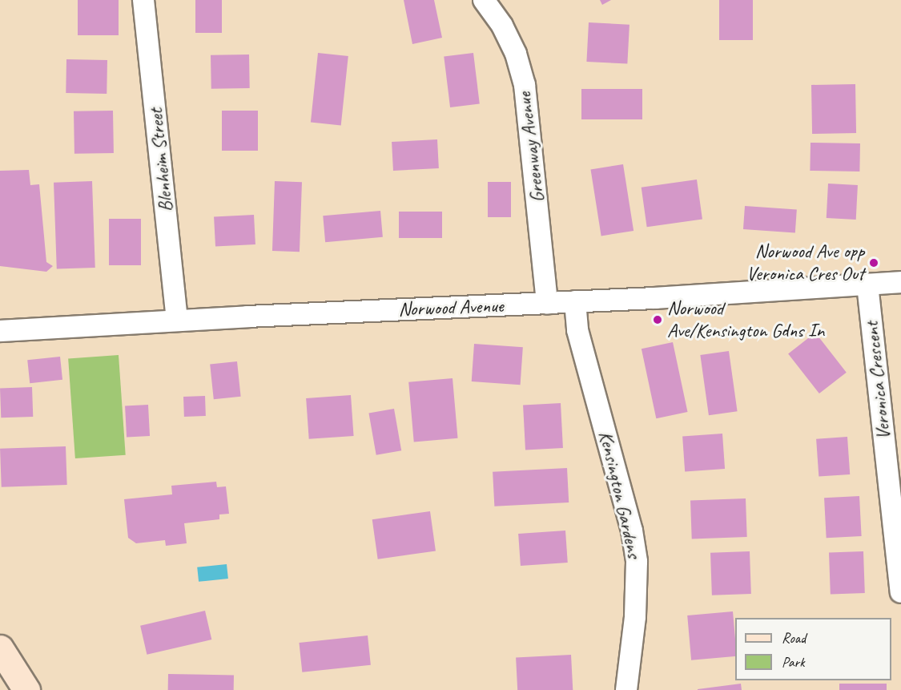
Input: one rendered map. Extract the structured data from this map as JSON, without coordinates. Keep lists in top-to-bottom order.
{
  "streets": {
    "street": [
      "Greenway Avenue",
      "Blenheim Street",
      "Norwood Avenue",
      "Veronica Crescent",
      "Kensington Gardens"
    ]
  },
  "crossings": [
    ["Greenway Avenue", "Norwood Avenue"],
    ["Blenheim Street", "Norwood Avenue"],
    ["Norwood Avenue", "Veronica Crescent"],
    ["Norwood Avenue", "Kensington Gardens"]
  ],
  "places": ["Norwood Ave opp Veronica Cres Out", "Norwood Ave/Kensington Gdns In"],
  "legend": ["Road", "Park"]
}
